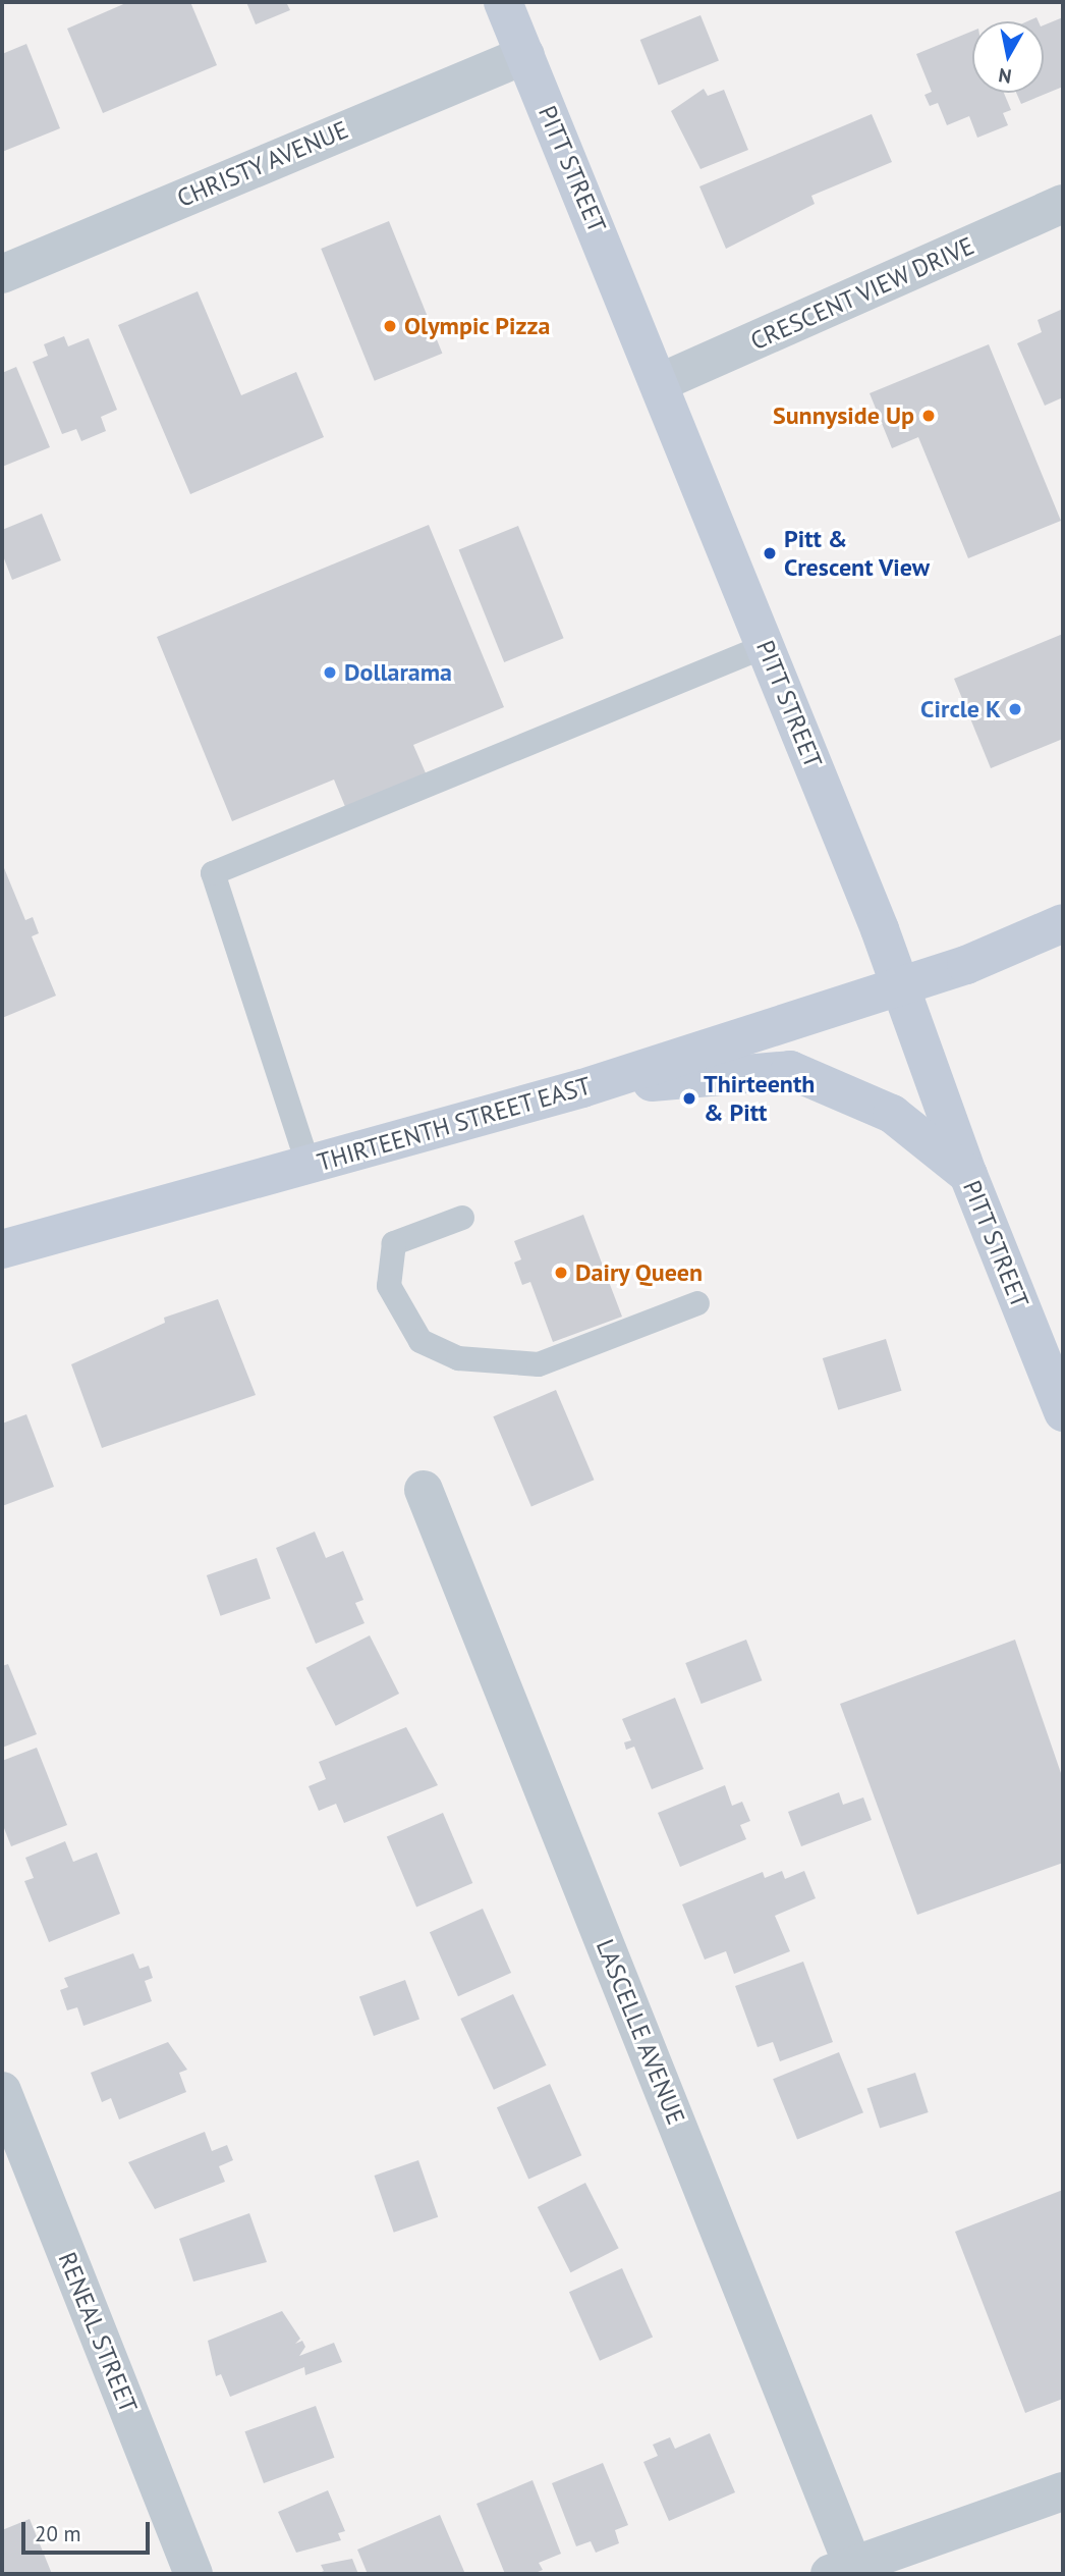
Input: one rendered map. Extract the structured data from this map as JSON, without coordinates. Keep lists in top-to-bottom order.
{
  "streets": {
    "street": [
      "CHRISTY AVENUE",
      "PITT STREET",
      "CRESCENT VIEW DRIVE",
      "THIRTEENTH STREET EAST",
      "LASCELLE AVENUE",
      "RENEAL STREET"
    ]
  },
  "crossings": [
    ["CHRISTY AVENUE", "PITT STREET"],
    ["PITT STREET", "CRESCENT VIEW DRIVE"],
    ["PITT STREET", "THIRTEENTH STREET EAST"]
  ],
  "places": [
    "Olympic Pizza",
    "Sunnyside Up",
    "Pitt & Crescent View",
    "Dollarama",
    "Circle K",
    "Thirteenth & Pitt",
    "Dairy Queen"
  ],
  "scale_bar": "20 m",
  "north": "bottom"
}
